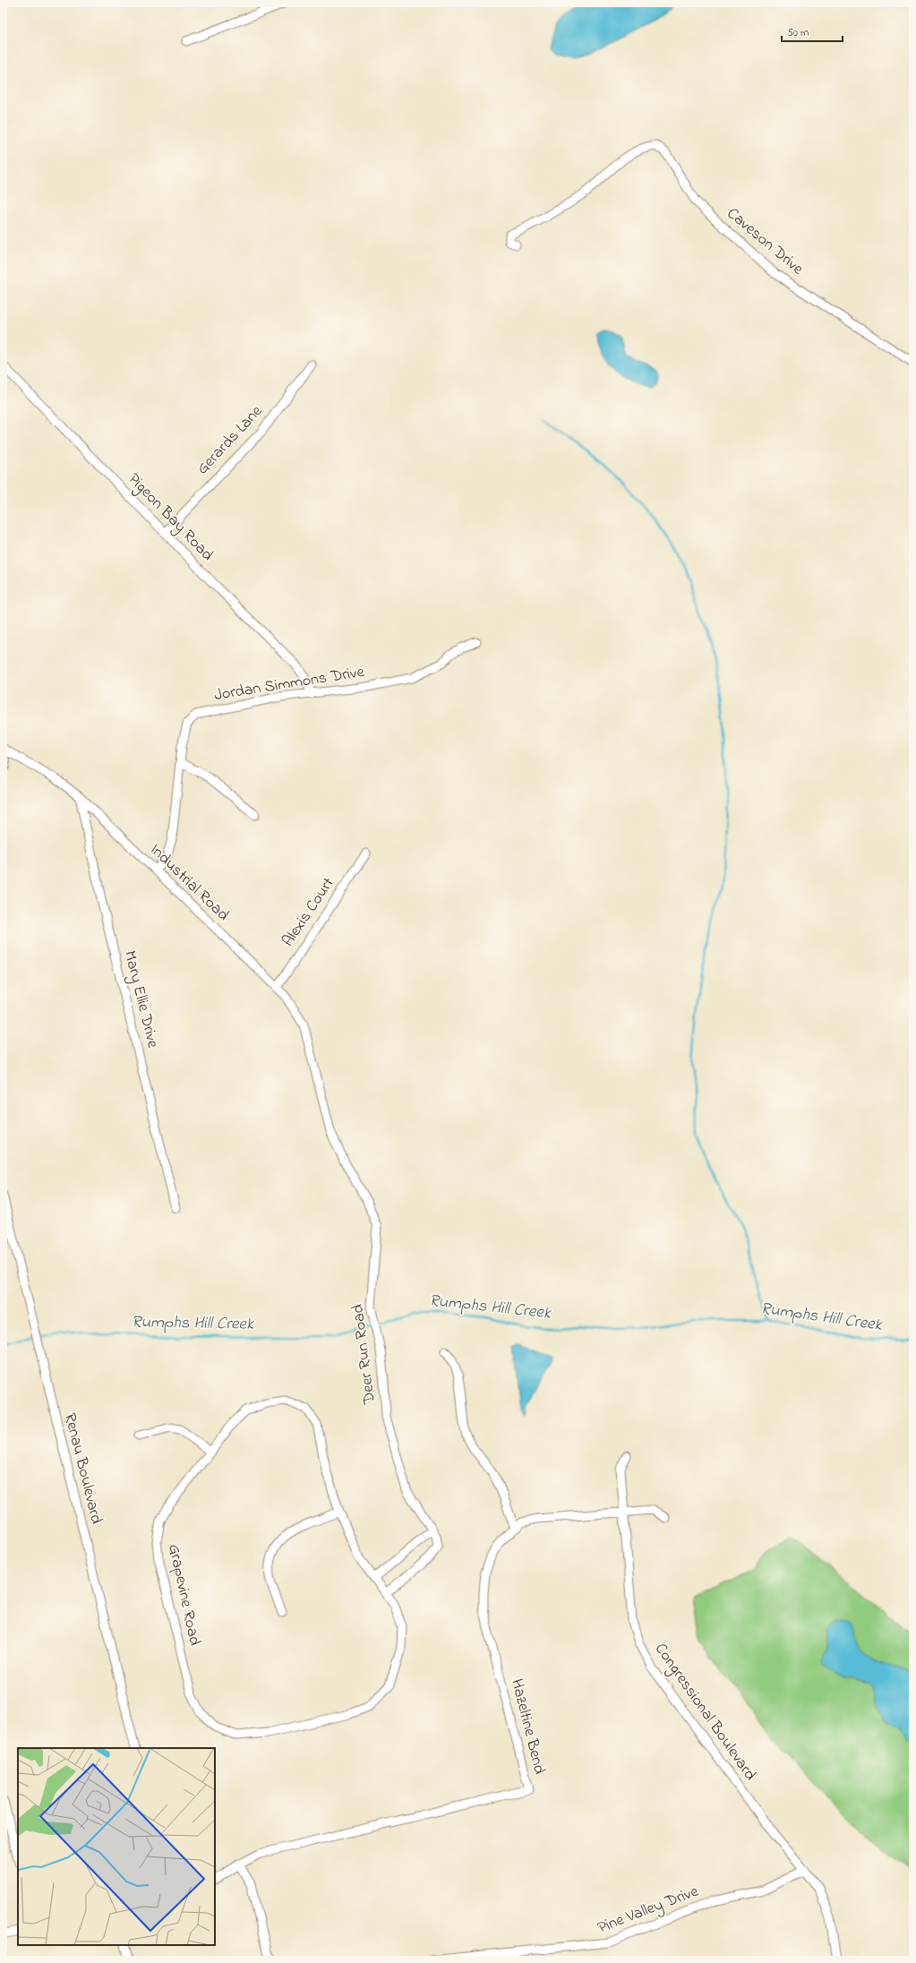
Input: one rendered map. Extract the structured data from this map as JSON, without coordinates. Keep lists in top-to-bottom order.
{
  "streets": {
    "street": [
      "Caveson Drive",
      "Gerards Lane",
      "Pigeon Bay Road",
      "Jordan Simmons Drive",
      "Industrial Road",
      "Alexis Court",
      "Mary Ellie Drive",
      "Deer Run Road",
      "Renau Boulevard",
      "Grapevine Road",
      "Congressional Boulevard",
      "Hazeltine Bend",
      "Pine Valley Drive"
    ]
  },
  "crossings": [
    ["Gerards Lane", "Pigeon Bay Road"],
    ["Pigeon Bay Road", "Jordan Simmons Drive"],
    ["Jordan Simmons Drive", "Industrial Road"],
    ["Industrial Road", "Alexis Court"],
    ["Industrial Road", "Mary Ellie Drive"],
    ["Industrial Road", "Deer Run Road"],
    ["Deer Run Road", "Grapevine Road"],
    ["Congressional Boulevard", "Hazeltine Bend"],
    ["Congressional Boulevard", "Pine Valley Drive"]
  ],
  "water": ["Rumphs Hill Creek"],
  "scale_bar": "50 m"
}
